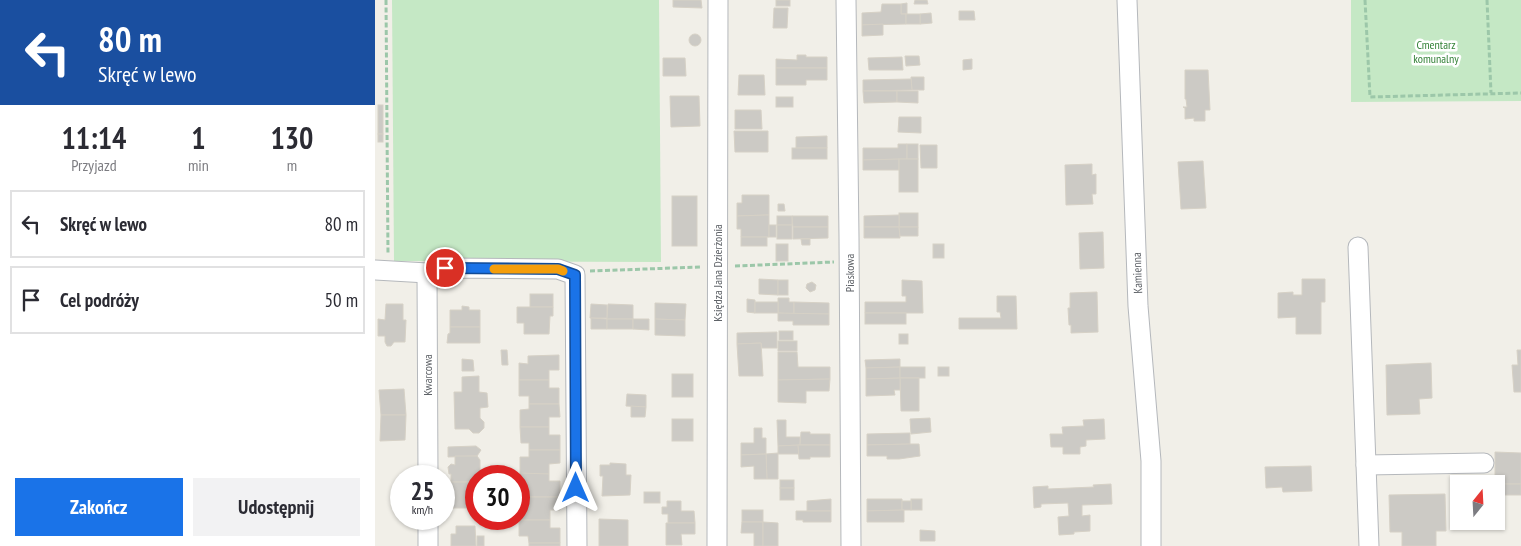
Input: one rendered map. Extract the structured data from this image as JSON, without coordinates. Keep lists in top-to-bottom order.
{
  "streets": {
    "street": [
      "Księdza Jana Dzierżonia",
      "Piaskowa",
      "Kamienna",
      "Kwarcowa"
    ]
  },
  "parks": ["Cmentarz komunalny"],
  "north": "top",
  "page": {
    "turn": ["80 m", "Skręć w lewo"],
    "eta": [
      "11:14",
      "Przyjazd",
      "1",
      "min",
      "130",
      "m"
    ],
    "list": [
      {
        "name": "Skręć w lewo",
        "value": "80 m"
      },
      {
        "name": "Cel podróży",
        "value": "50 m"
      }
    ],
    "speed": "25 km/h",
    "limit": "30",
    "buttons": ["Zakończ", "Udostępnij"]
  }
}
